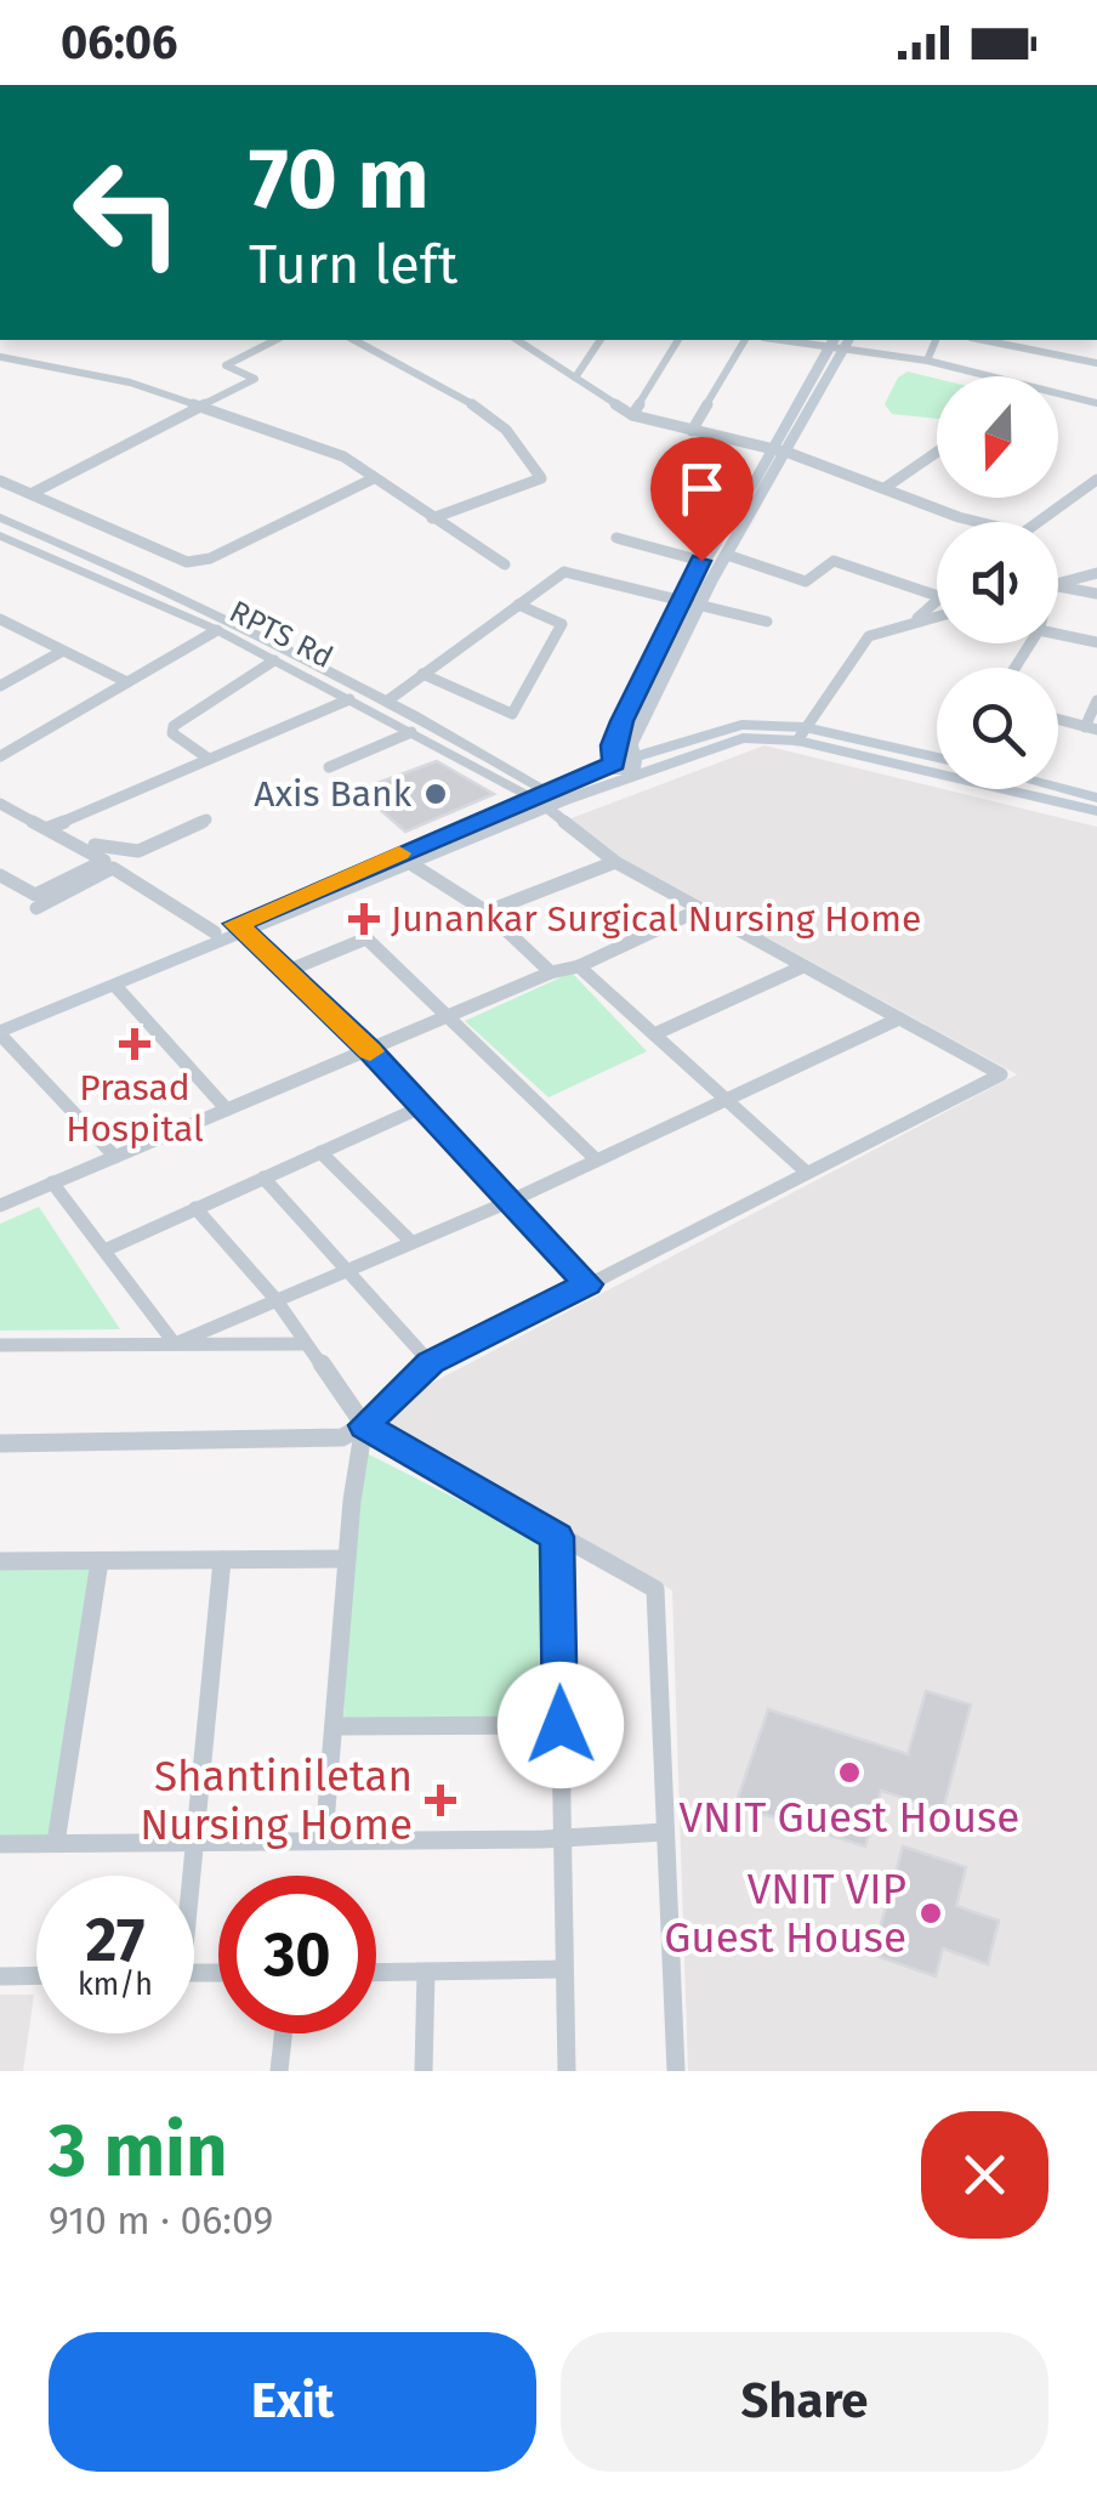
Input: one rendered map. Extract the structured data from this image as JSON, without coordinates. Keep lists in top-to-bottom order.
{
  "streets": {
    "street": ["RPTS Rd"]
  },
  "places": {
    "other": ["Axis Bank", "VNIT Guest House", "VNIT VIP Guest House"],
    "health": ["Junankar Surgical Nursing Home", "Prasad Hospital", "Shantiniletan Nursing Home"]
  },
  "north": "bottom",
  "page": {
    "status": "06:06",
    "turn": ["70 m", "Turn left"],
    "speed": "27 km/h",
    "limit": "30",
    "heading": ["3 min", "910 m · 06:09"],
    "buttons": ["Exit", "Share"]
  }
}
